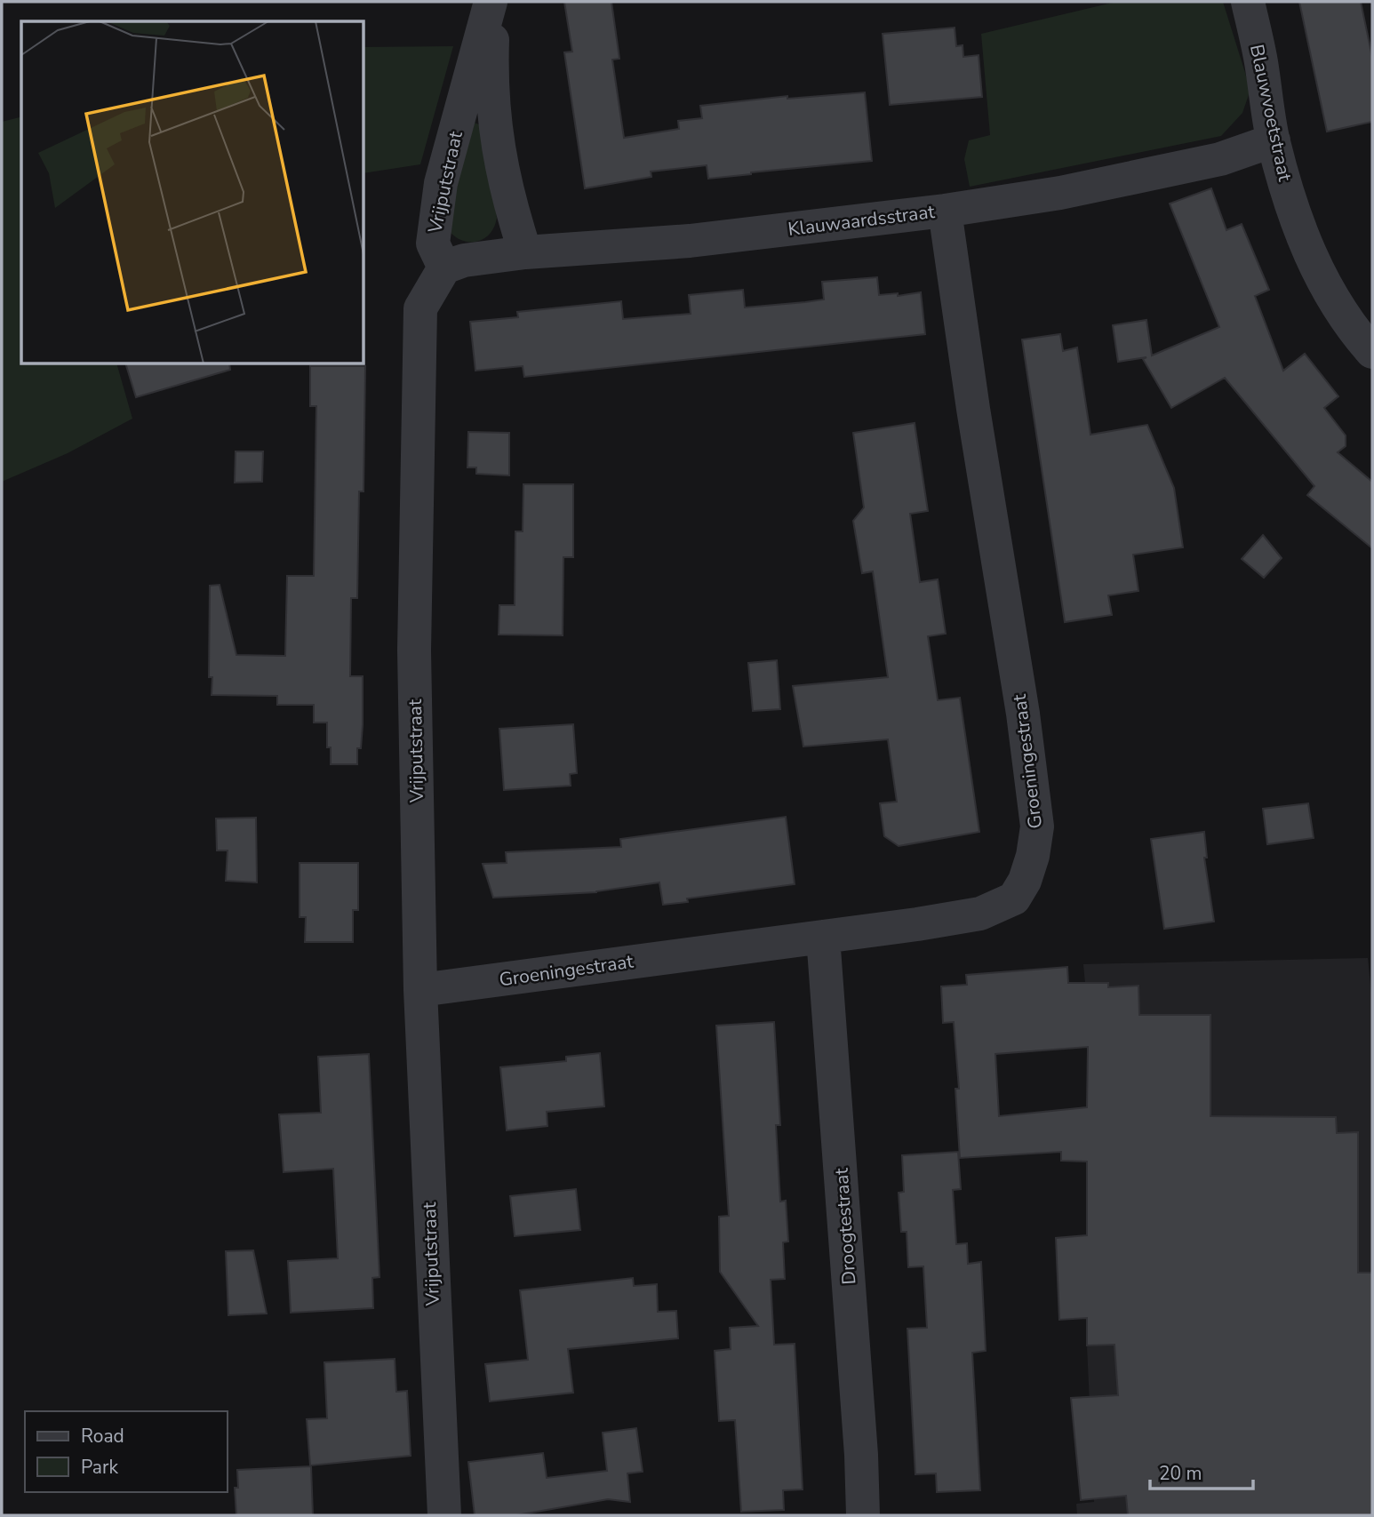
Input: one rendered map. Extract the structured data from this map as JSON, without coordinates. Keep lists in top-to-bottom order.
{
  "streets": {
    "street": [
      "Blauwvoetstraat",
      "Vrijputstraat",
      "Klauwaardsstraat",
      "Groeningestraat",
      "Droogtestraat"
    ]
  },
  "crossings": [
    ["Blauwvoetstraat", "Klauwaardsstraat"],
    ["Vrijputstraat", "Klauwaardsstraat"],
    ["Vrijputstraat", "Groeningestraat"],
    ["Klauwaardsstraat", "Groeningestraat"],
    ["Groeningestraat", "Droogtestraat"]
  ],
  "legend": ["Road", "Park"],
  "scale_bar": "20 m"
}
